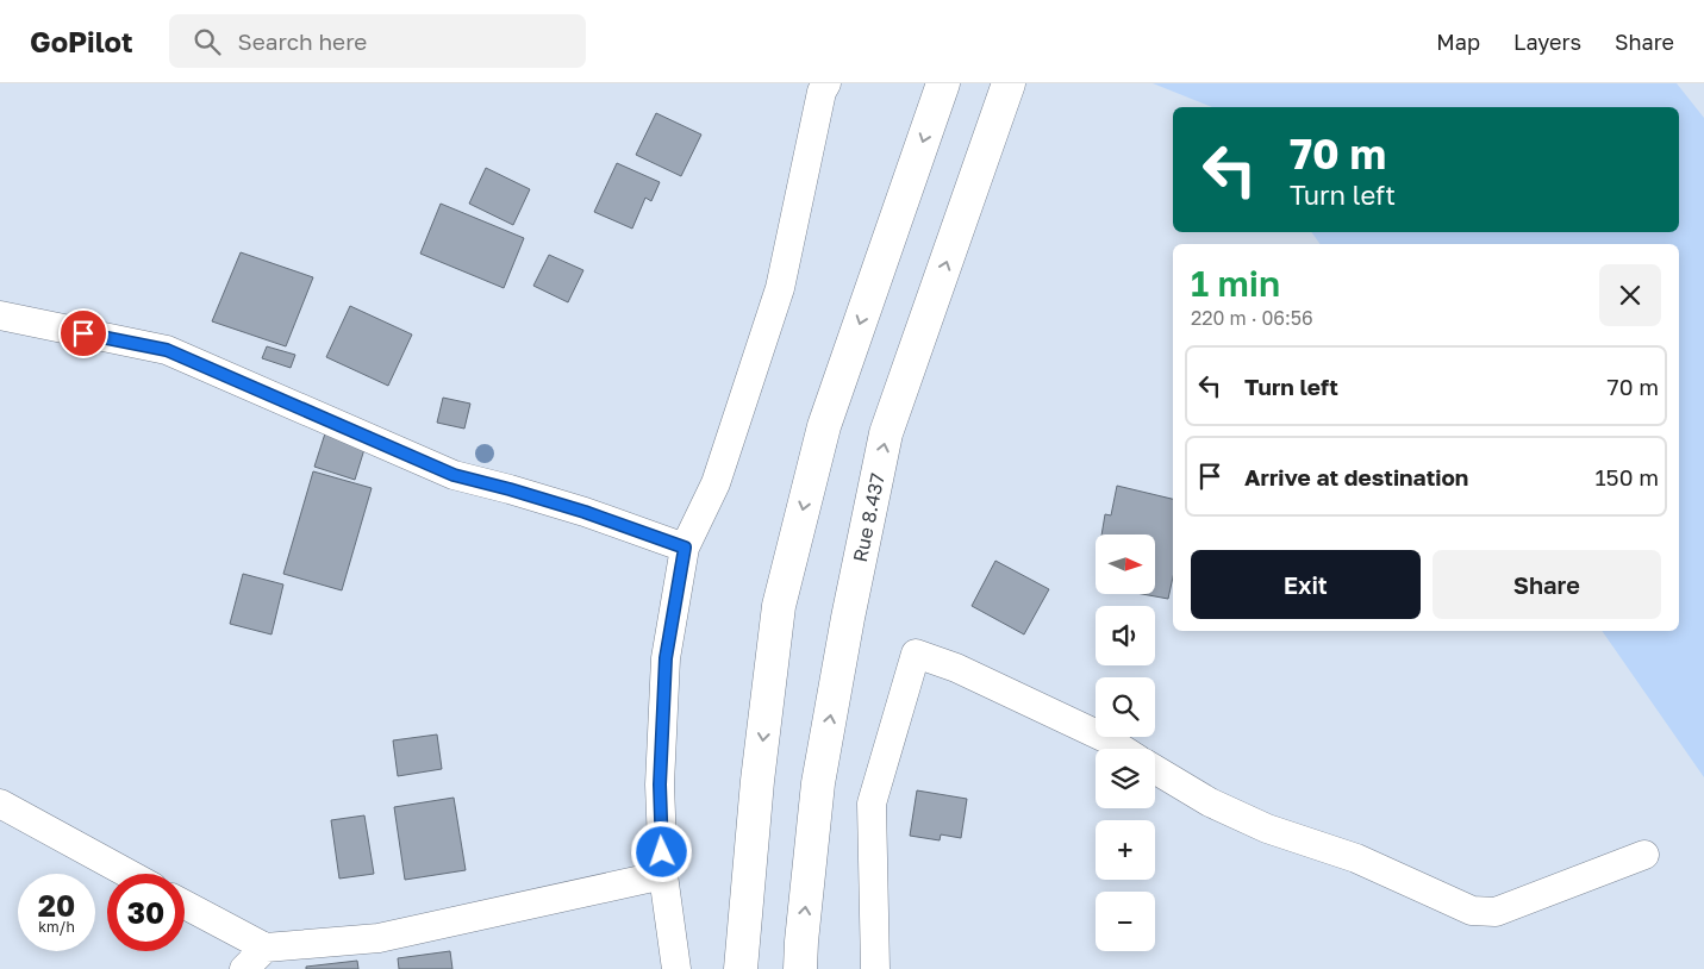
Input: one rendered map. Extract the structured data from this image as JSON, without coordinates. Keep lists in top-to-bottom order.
{
  "streets": {
    "main road": ["Rue 8.437"]
  },
  "north": "right",
  "page": {
    "header": "GoPilot",
    "search": "Search here",
    "nav": ["Map", "Layers", "Share"],
    "turn": ["70 m", "Turn left"],
    "heading": ["1 min", "220 m · 06:56"],
    "list": [
      {
        "name": "Turn left",
        "value": "70 m"
      },
      {
        "name": "Arrive at destination",
        "value": "150 m"
      }
    ],
    "map_buttons": ["+", "−"],
    "buttons": ["Exit", "Share"],
    "speed": "20 km/h",
    "limit": "30"
  }
}
